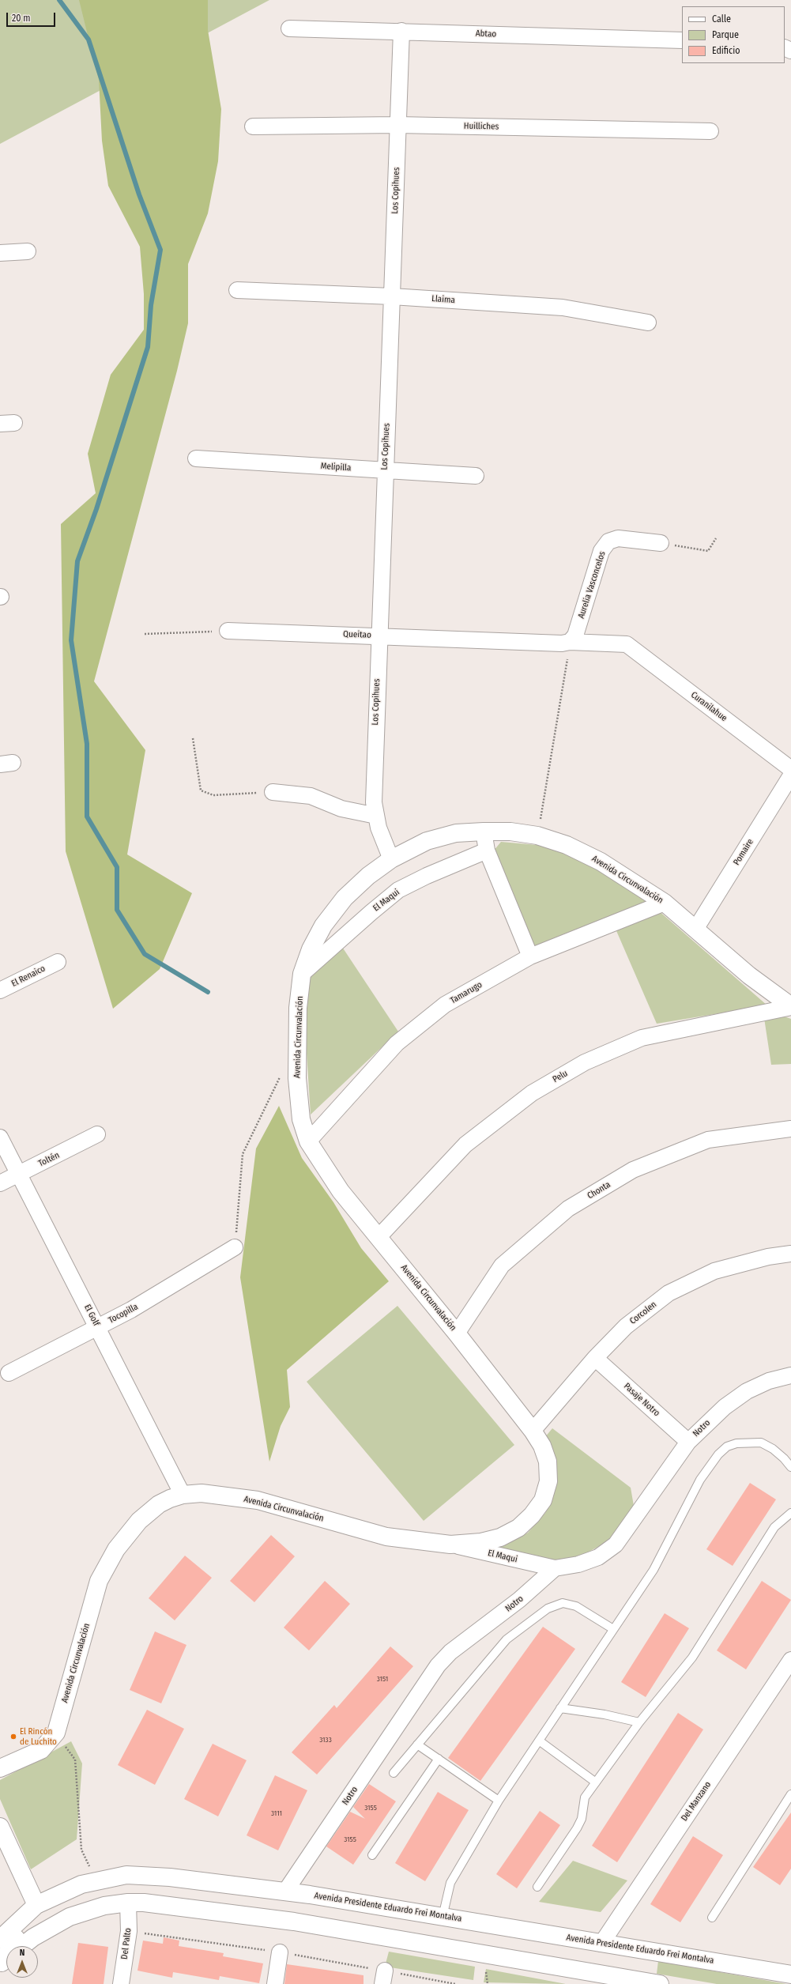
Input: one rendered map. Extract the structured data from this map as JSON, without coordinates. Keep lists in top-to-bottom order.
{
  "streets": {
    "street": [
      "Abtao",
      "Huilliches",
      "Los Copihues",
      "Llaima",
      "Melipilla",
      "Aurelia Vasconcelos",
      "Queitao",
      "Curanilahue",
      "Pomaire",
      "Avenida Circunvalación",
      "El Maqui",
      "El Renaico",
      "Tamarugo",
      "Pelu",
      "Toltén",
      "Chonta",
      "Corcolen",
      "Tocopilla",
      "El Golf",
      "Pasaje Notro",
      "Notro",
      "Del Manzano",
      "Avenida Presidente Eduardo Frei Montalva",
      "Del Palto"
    ]
  },
  "crossings": [
    ["Abtao", "Los Copihues"],
    ["Huilliches", "Los Copihues"],
    ["Los Copihues", "Llaima"],
    ["Los Copihues", "Melipilla"],
    ["Los Copihues", "Queitao"],
    ["Los Copihues", "Avenida Circunvalación"],
    ["Aurelia Vasconcelos", "Queitao"],
    ["Queitao", "Curanilahue"],
    ["Pomaire", "Avenida Circunvalación"],
    ["Avenida Circunvalación", "El Maqui"],
    ["Avenida Circunvalación", "Tamarugo"],
    ["Avenida Circunvalación", "Pelu"],
    ["Avenida Circunvalación", "Chonta"],
    ["Avenida Circunvalación", "Corcolen"],
    ["Avenida Circunvalación", "El Golf"],
    ["El Maqui", "Notro"],
    ["Toltén", "El Golf"],
    ["Corcolen", "Pasaje Notro"],
    ["Tocopilla", "El Golf"],
    ["Pasaje Notro", "Notro"],
    ["Notro", "Avenida Presidente Eduardo Frei Montalva"],
    ["Del Manzano", "Avenida Presidente Eduardo Frei Montalva"]
  ],
  "places": ["El Rincón de Luchito"],
  "house_numbers": [
    "3151",
    "3133",
    "3155",
    "3111",
    "3155"
  ],
  "legend": ["Calle", "Parque", "Edificio"],
  "scale_bar": "20 m",
  "north": "top"
}
